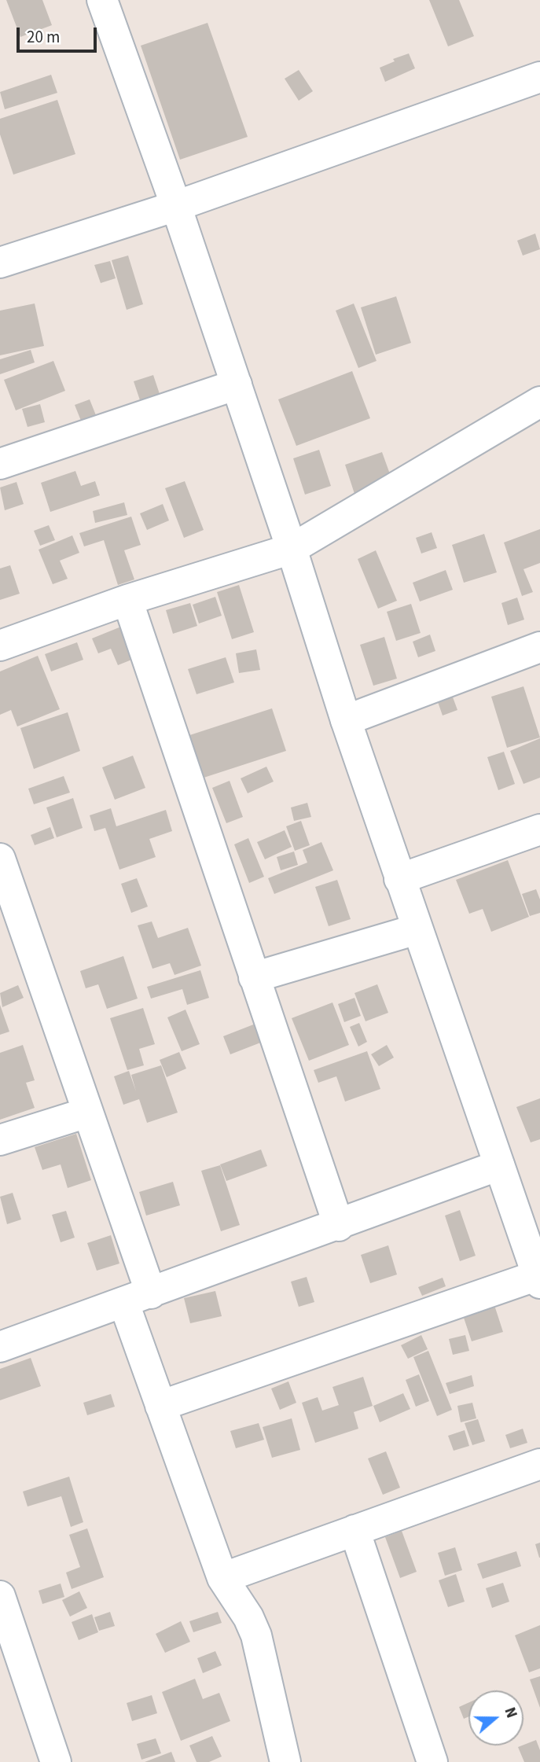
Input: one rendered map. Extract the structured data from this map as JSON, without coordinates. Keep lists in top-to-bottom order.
{
  "scale_bar": "20 m",
  "north": "right"
}
